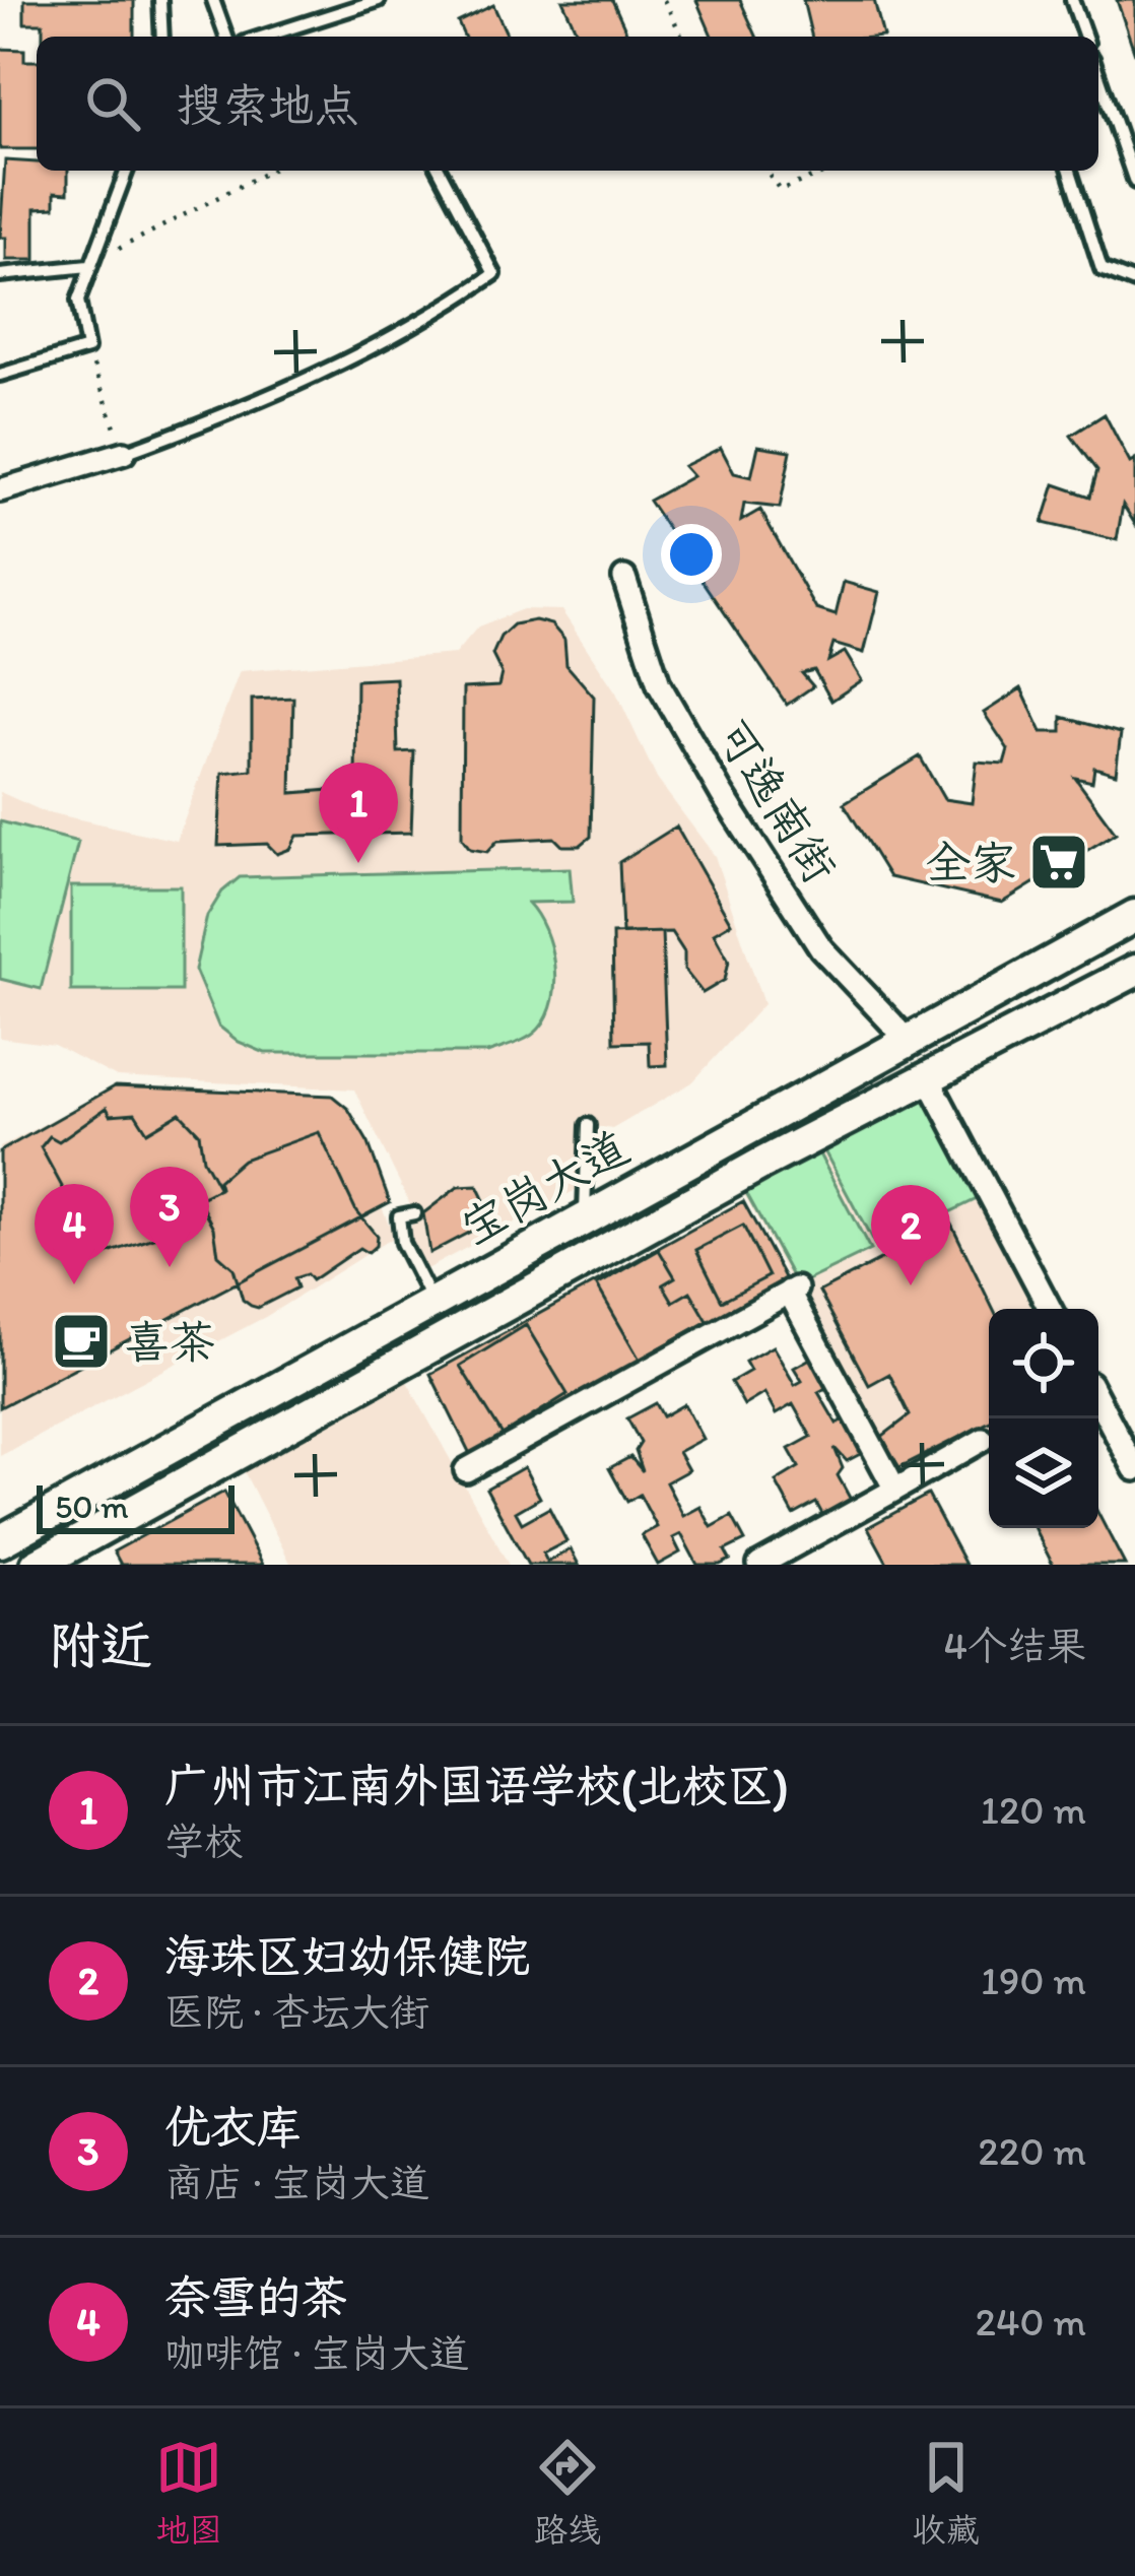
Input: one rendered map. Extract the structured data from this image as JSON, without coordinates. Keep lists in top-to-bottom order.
{
  "streets": {
    "main road": ["宝岗大道"],
    "street": ["可逸南街"]
  },
  "crossings": [
    ["可逸南街", "宝岗大道"]
  ],
  "places": {
    "supermarket": ["全家"],
    "cafe": ["喜茶"]
  },
  "scale_bar": "50 m",
  "page": {
    "search": "搜索地点",
    "pins": [
      "1",
      "3",
      "4",
      "2"
    ],
    "scale": "50 m",
    "heading": ["附近", "4个结果"],
    "list": [
      {
        "mark": "1",
        "name": "广州市江南外国语学校(北校区)",
        "note": "学校",
        "value": "120 m"
      },
      {
        "mark": "2",
        "name": "海珠区妇幼保健院",
        "note": "医院 · 杏坛大街",
        "value": "190 m"
      },
      {
        "mark": "3",
        "name": "优衣库",
        "note": "商店 · 宝岗大道",
        "value": "220 m"
      },
      {
        "mark": "4",
        "name": "奈雪的茶",
        "note": "咖啡馆 · 宝岗大道",
        "value": "240 m"
      }
    ],
    "nav": ["地图", "路线", "收藏"]
  }
}
